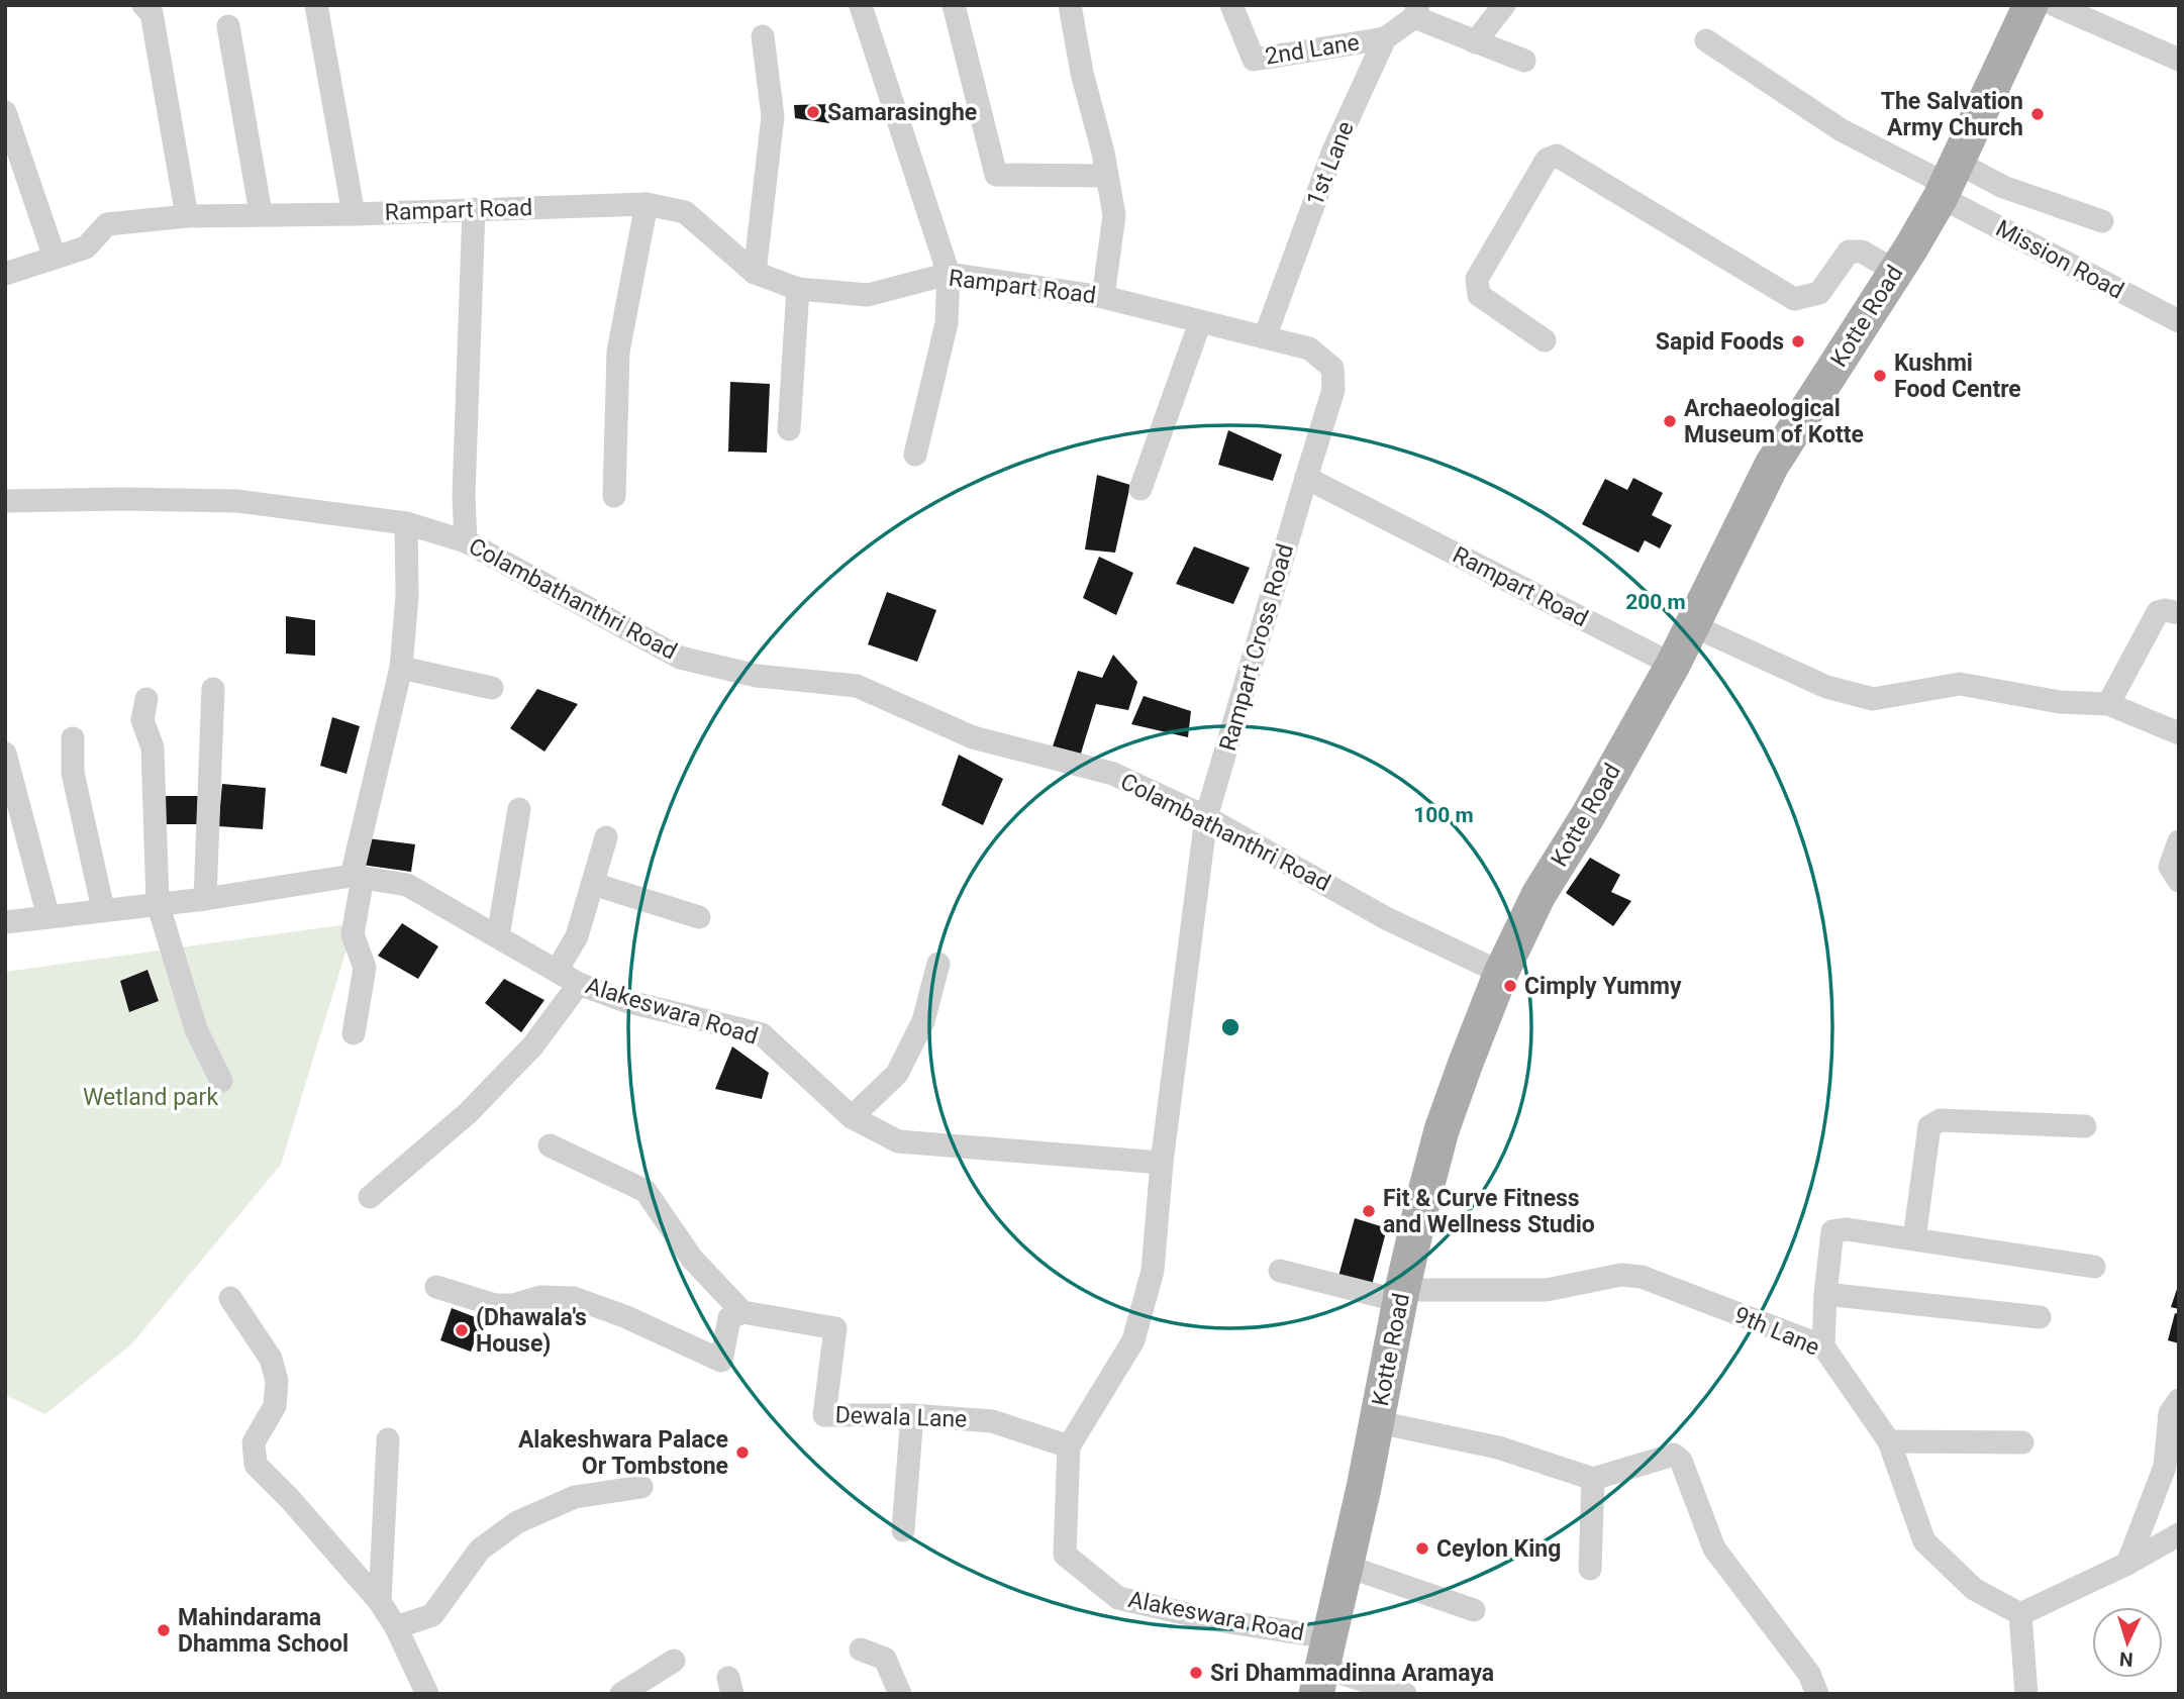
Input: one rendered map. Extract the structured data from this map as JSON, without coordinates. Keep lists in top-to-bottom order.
{
  "streets": {
    "main road": ["Kotte Road"],
    "street": [
      "2nd Lane",
      "1st Lane",
      "Rampart Road",
      "Mission Road",
      "Colambathanthri Road",
      "Rampart Cross Road",
      "Alakeswara Road",
      "9th Lane",
      "Dewala Lane"
    ]
  },
  "crossings": [
    ["2nd Lane", "1st Lane"],
    ["1st Lane", "Rampart Road"],
    ["Rampart Road", "Kotte Road"],
    ["Rampart Road", "Rampart Cross Road"],
    ["Mission Road", "Kotte Road"],
    ["Kotte Road", "Colambathanthri Road"],
    ["Kotte Road", "Alakeswara Road"],
    ["Kotte Road", "9th Lane"],
    ["Colambathanthri Road", "Rampart Cross Road"],
    ["Colambathanthri Road", "Alakeswara Road"],
    ["Rampart Cross Road", "Alakeswara Road"],
    ["Alakeswara Road", "Dewala Lane"]
  ],
  "parks": ["Wetland park"],
  "places": [
    "Samarasinghe",
    "The Salvation Army Church",
    "Sapid Foods",
    "Kushmi Food Centre",
    "Archaeological Museum of Kotte",
    "Cimply Yummy",
    "Fit & Curve Fitness and Wellness Studio",
    "(Dhawala's House)",
    "Alakeshwara Palace Or Tombstone",
    "Ceylon King",
    "Mahindarama Dhamma School",
    "Sri Dhammadinna Aramaya"
  ],
  "north": "bottom",
  "rings": ["200 m", "100 m"]
}
